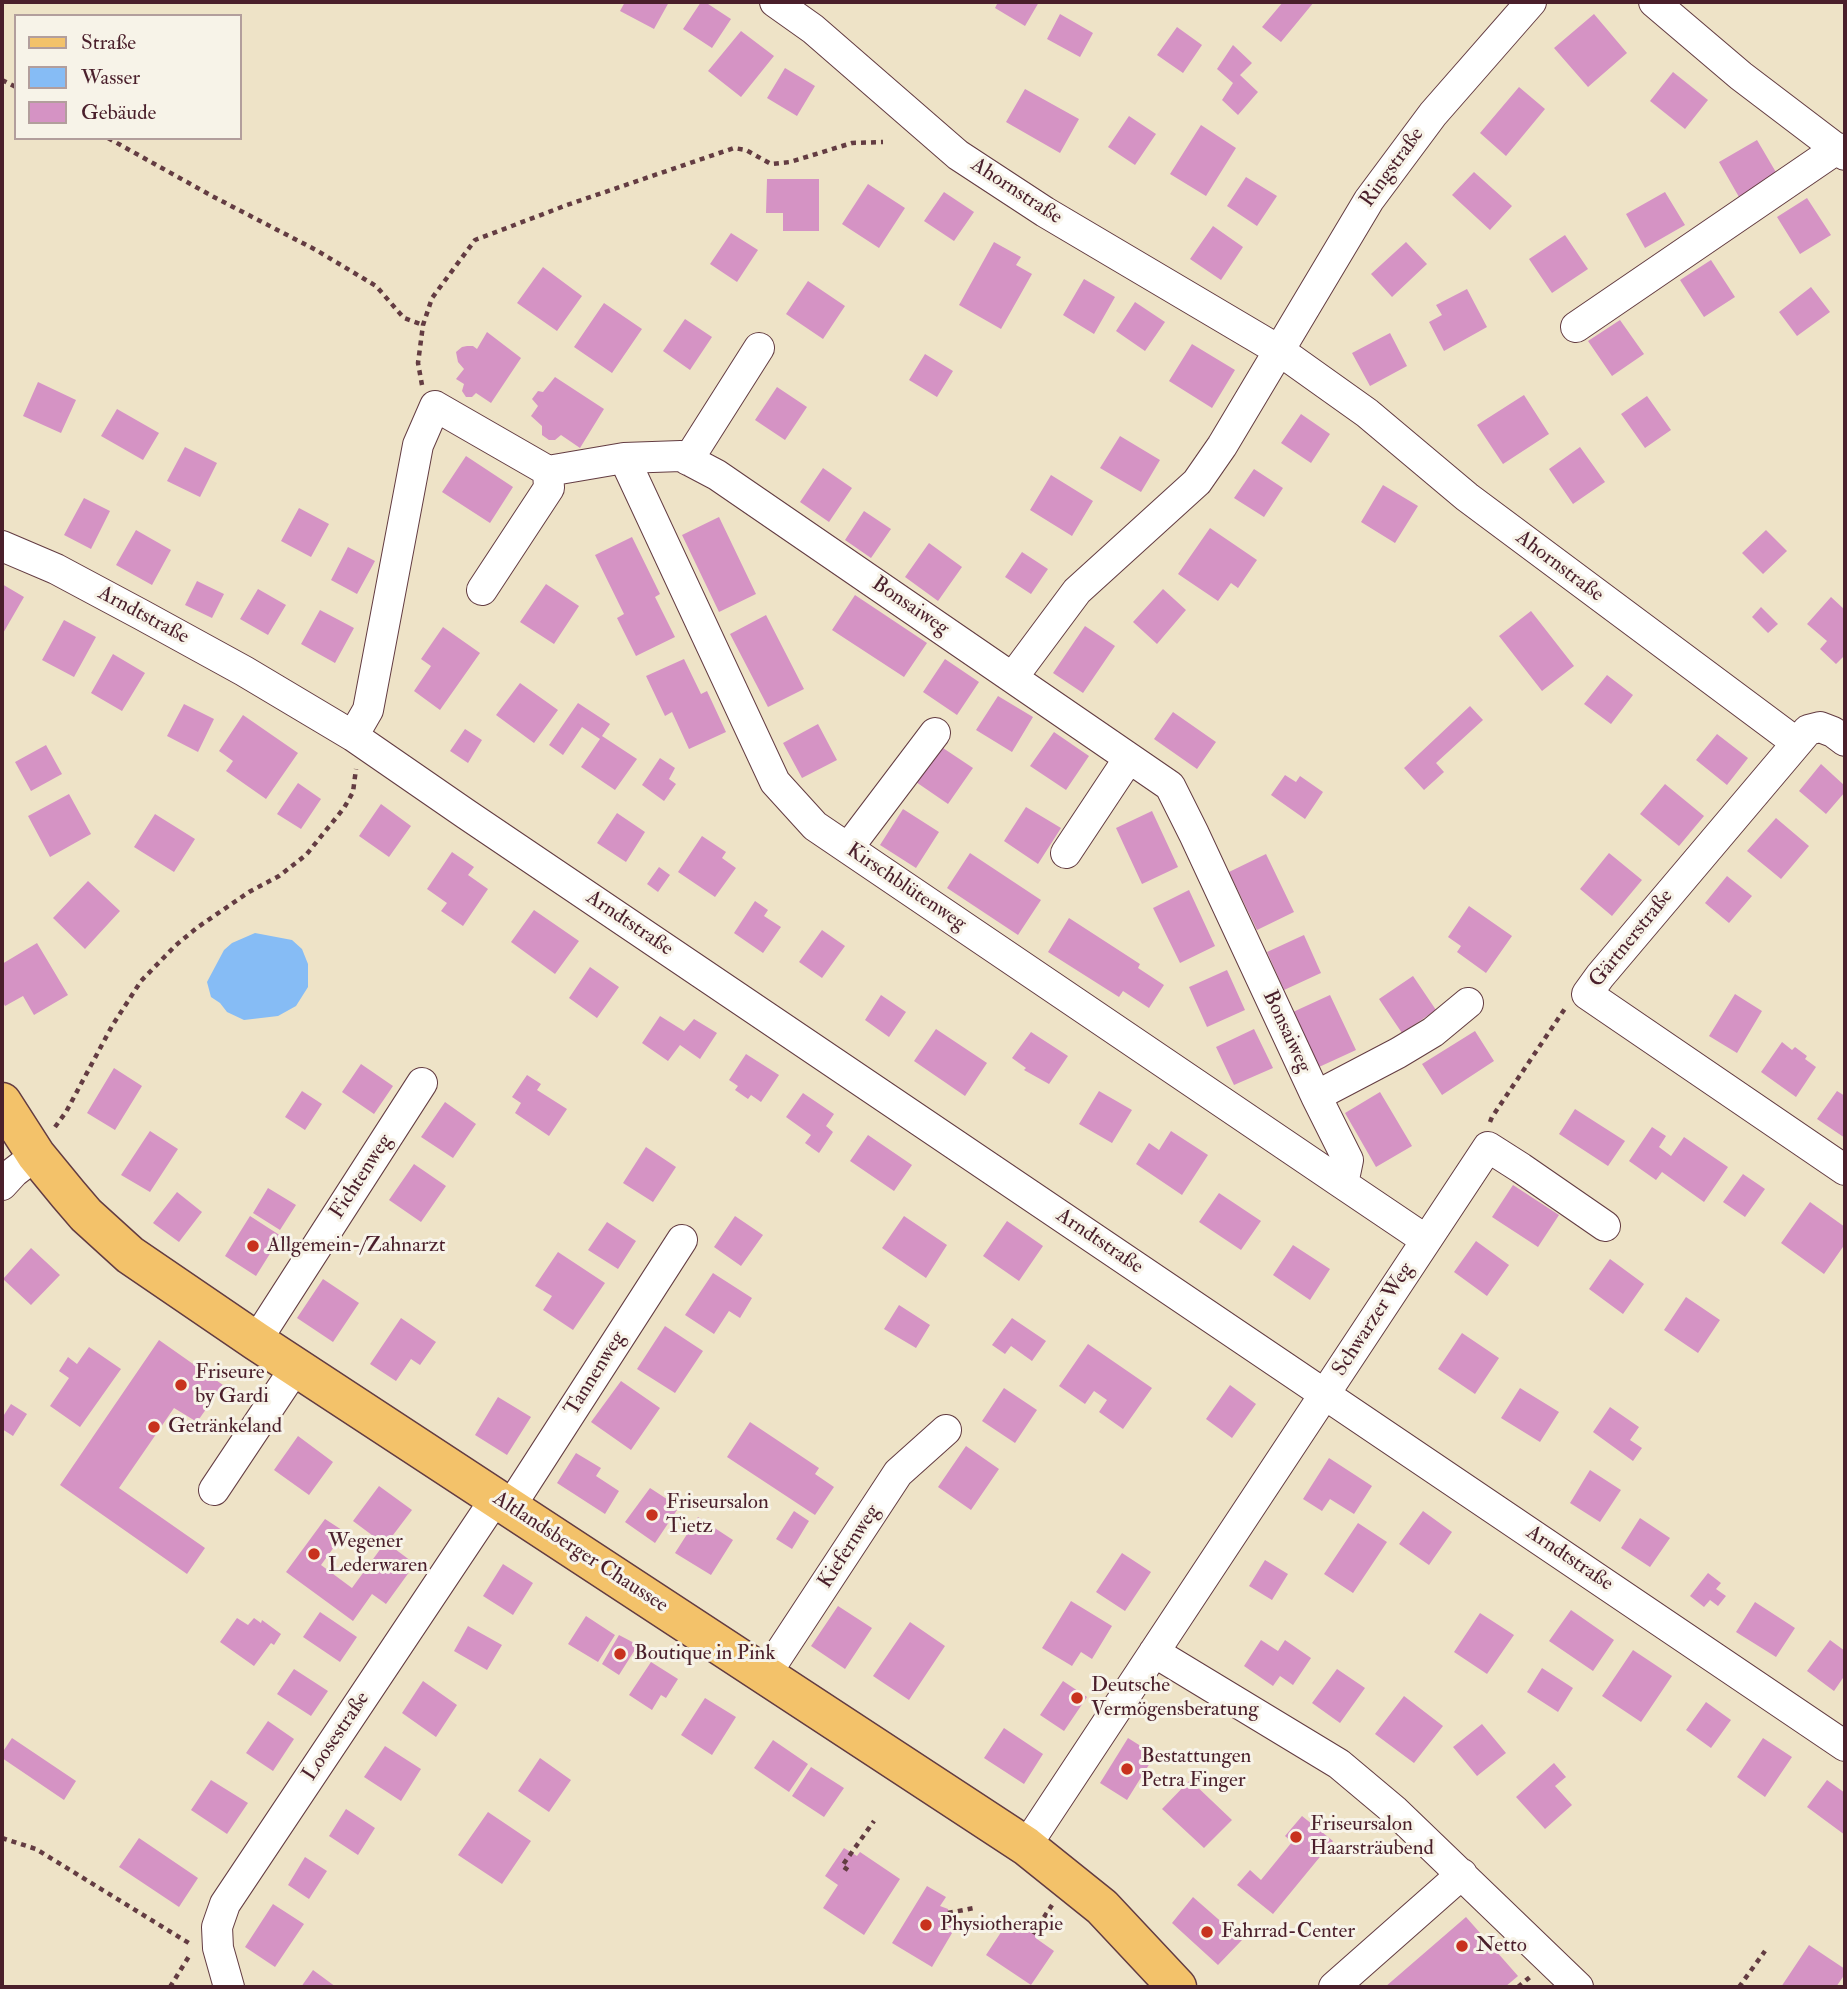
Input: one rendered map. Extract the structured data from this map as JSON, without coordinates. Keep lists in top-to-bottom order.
{
  "streets": {
    "main road": ["Altlandsberger Chaussee"],
    "street": [
      "Ringstraße",
      "Ahornstraße",
      "Bonsaiweg",
      "Arndtstraße",
      "Kirschblütenweg",
      "Gärtnerstraße",
      "Fichtenweg",
      "Schwarzer Weg",
      "Tannenweg",
      "Kiefernweg",
      "Loosestraße"
    ]
  },
  "crossings": [
    ["Ringstraße", "Ahornstraße"],
    ["Ahornstraße", "Gärtnerstraße"],
    ["Bonsaiweg", "Kirschblütenweg"],
    ["Arndtstraße", "Schwarzer Weg"],
    ["Fichtenweg", "Altlandsberger Chaussee"],
    ["Schwarzer Weg", "Altlandsberger Chaussee"],
    ["Tannenweg", "Altlandsberger Chaussee"],
    ["Tannenweg", "Loosestraße"],
    ["Kiefernweg", "Altlandsberger Chaussee"],
    ["Altlandsberger Chaussee", "Loosestraße"]
  ],
  "places": [
    "Allgemein-/Zahnarzt",
    "Friseure by Gardi",
    "Getränkeland",
    "Friseursalon Tietz",
    "Wegener Lederwaren",
    "Boutique in Pink",
    "Deutsche Vermögensberatung",
    "Bestattungen Petra Finger",
    "Friseursalon Haarsträubend",
    "Physiotherapie",
    "Fahrrad-Center",
    "Netto"
  ],
  "legend": ["Straße", "Wasser", "Gebäude"]
}
